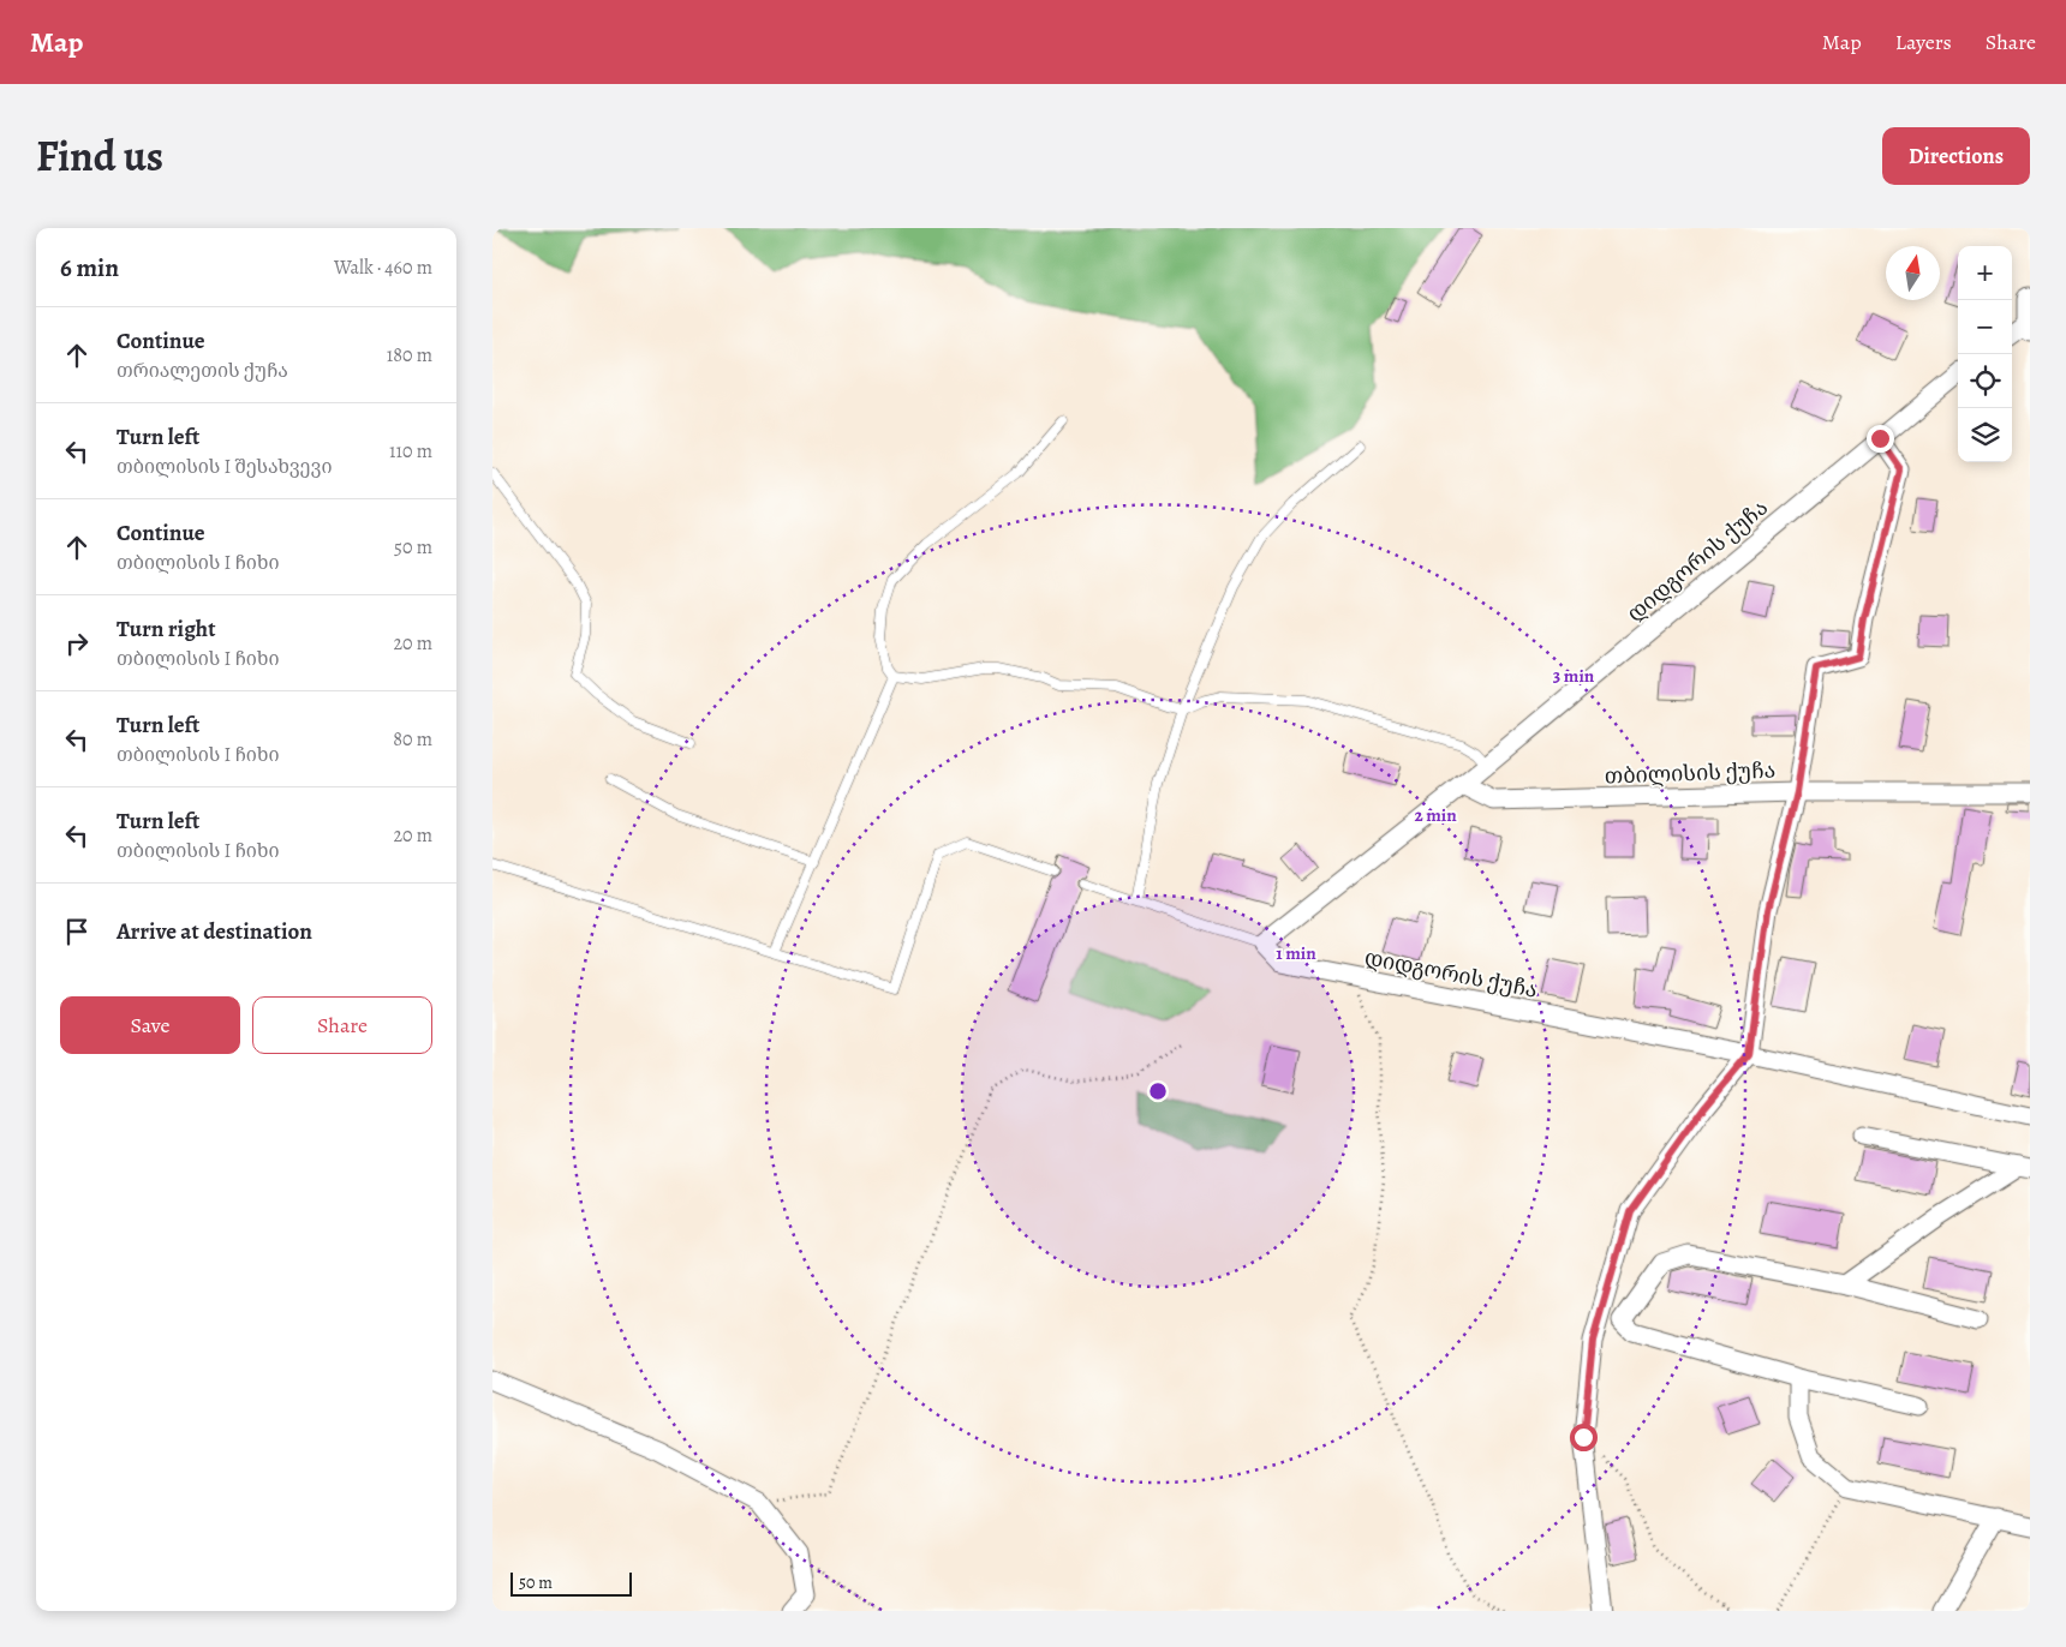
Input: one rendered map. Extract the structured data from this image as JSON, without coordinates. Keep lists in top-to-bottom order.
{
  "streets": {
    "street": ["დიდგორის ქუჩა", "თბილისის ქუჩა"]
  },
  "crossings": [
    ["დიდგორის ქუჩა", "თბილისის ქუჩა"]
  ],
  "scale_bar": "50 m",
  "north": "top",
  "page": {
    "header": "Map",
    "nav": ["Map", "Layers", "Share"],
    "title": "Find us",
    "buttons": [
      "Directions",
      ["Save", "Share"]
    ],
    "heading": ["6 min", "Walk · 460 m"],
    "map_buttons": ["+", "−"],
    "list": [
      ["Continue", "თრიალეთის ქუჩა", "180 m"],
      ["Turn left", "თბილისის I შესახვევი", "110 m"],
      ["Continue", "თბილისის I ჩიხი", "50 m"],
      ["Turn right", "თბილისის I ჩიხი", "20 m"],
      ["Turn left", "თბილისის I ჩიხი", "80 m"],
      ["Turn left", "თბილისის I ჩიხი", "20 m"],
      "Arrive at destination"
    ],
    "scale": "50 m"
  },
  "rings": ["3 min", "2 min", "1 min"]
}
